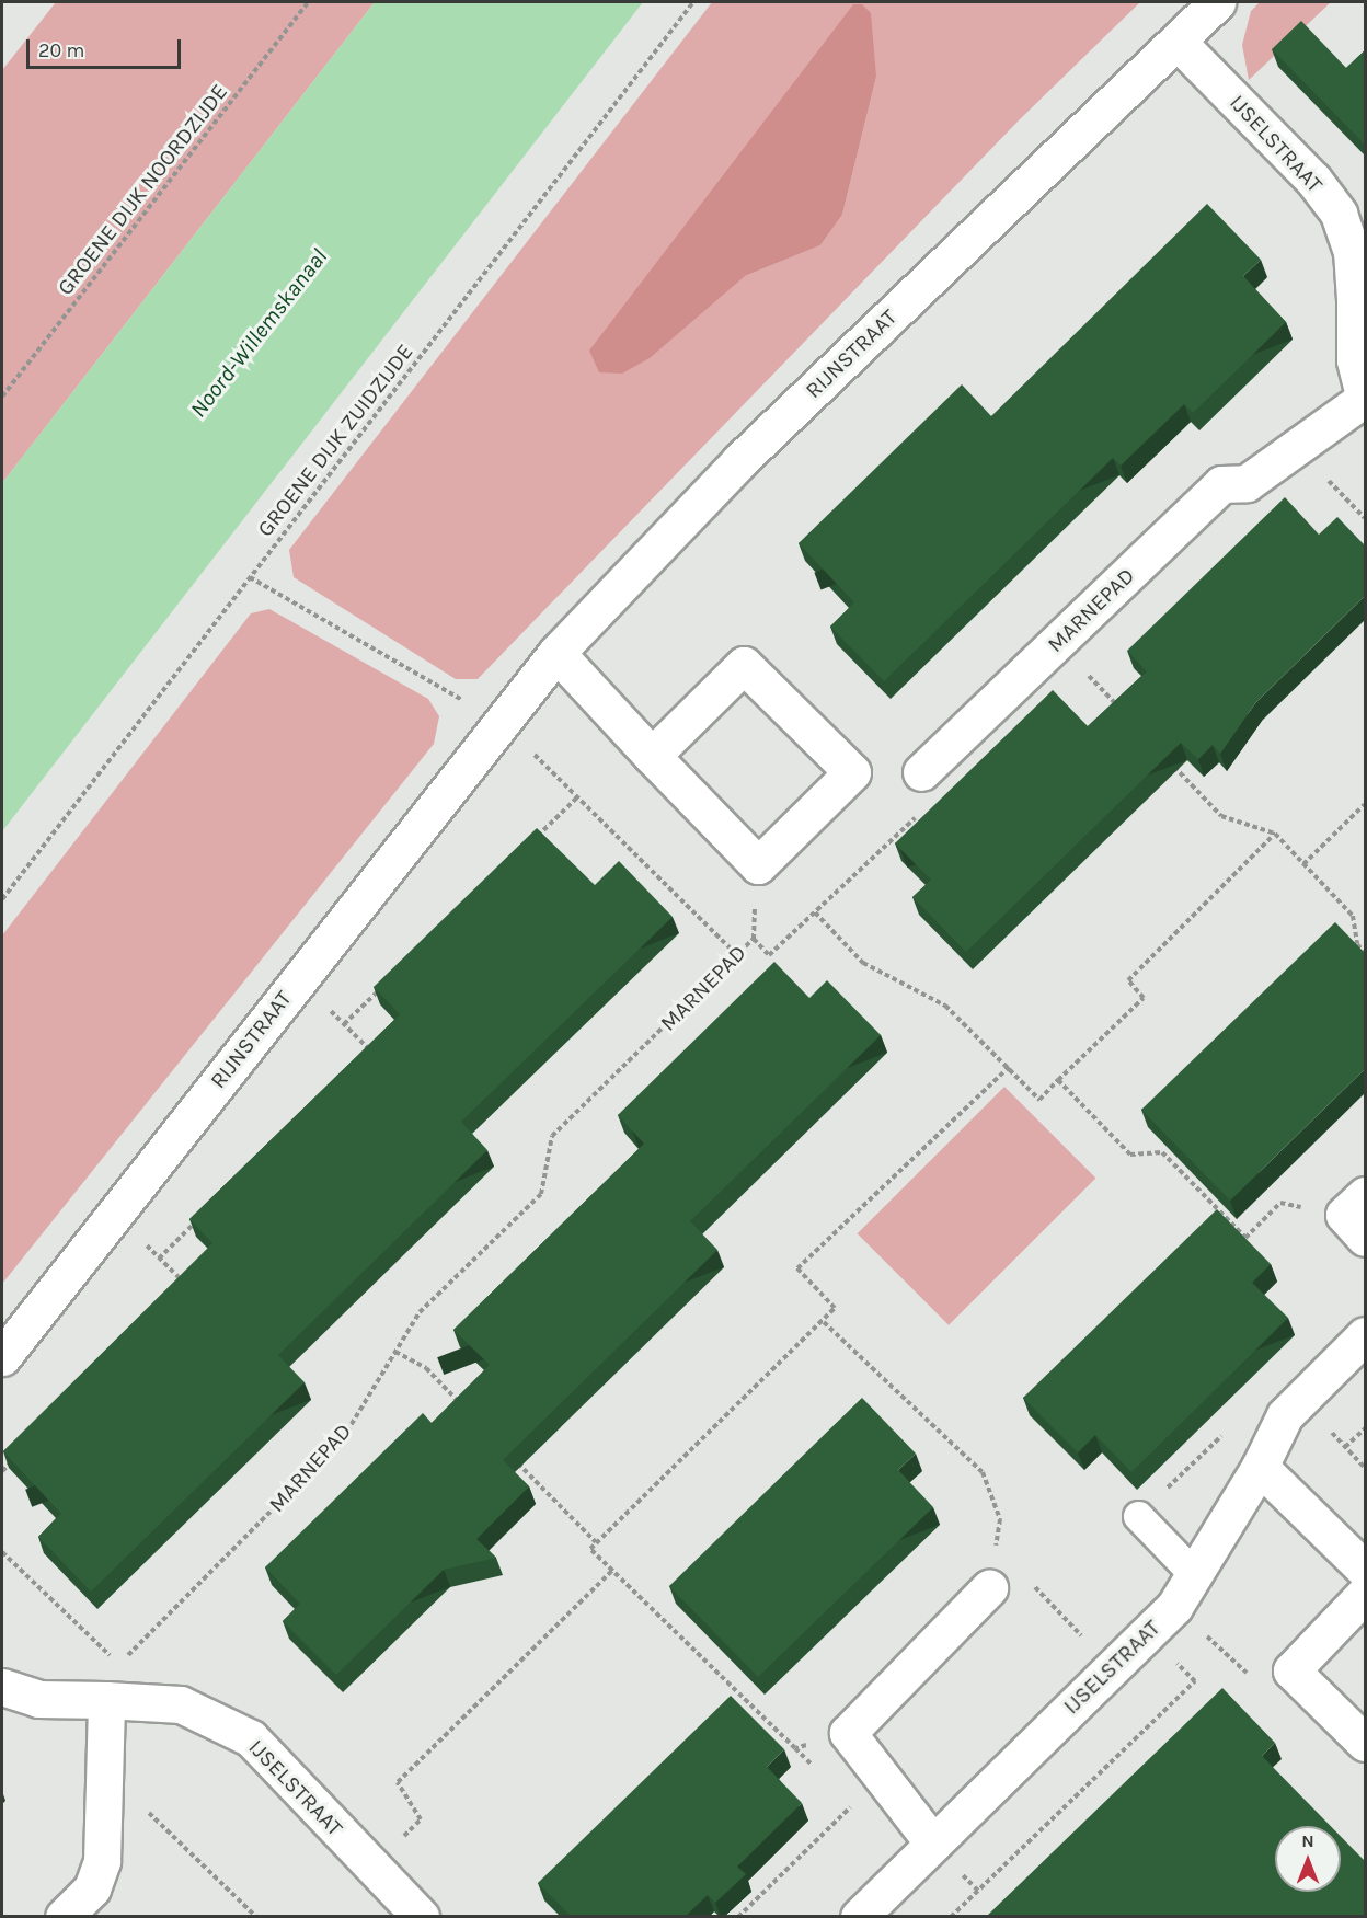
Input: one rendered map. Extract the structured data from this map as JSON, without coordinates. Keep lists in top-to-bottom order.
{
  "streets": {
    "street": ["IJSELSTRAAT", "RIJNSTRAAT", "MARNEPAD"],
    "path": ["GROENE DIJK NOORDZIJDE", "GROENE DIJK ZUIDZIJDE"]
  },
  "crossings": [
    ["IJSELSTRAAT", "RIJNSTRAAT"],
    ["IJSELSTRAAT", "MARNEPAD"]
  ],
  "water": ["Noord-Willemskanaal"],
  "scale_bar": "20 m",
  "north": "top"
}
